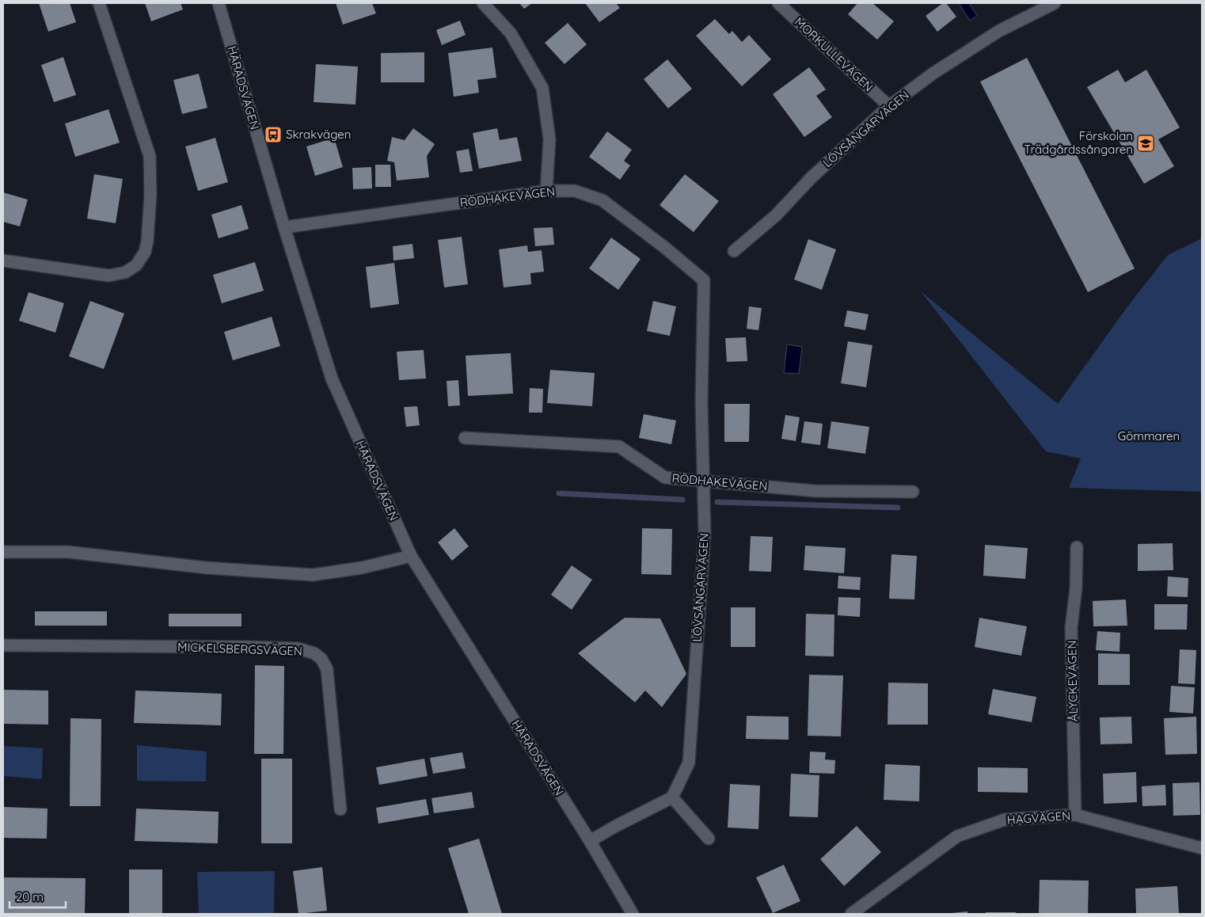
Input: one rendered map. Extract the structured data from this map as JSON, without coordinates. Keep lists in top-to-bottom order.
{
  "streets": {
    "street": [
      "MORKULLEVÄGEN",
      "HÄRADSVÄGEN",
      "LÖVSÅNGARVÄGEN",
      "RÖDHAKEVÄGEN",
      "MICKELSBERGSVÄGEN",
      "ÅLYCKEVÄGEN",
      "HAGVÄGEN"
    ]
  },
  "crossings": [
    ["MORKULLEVÄGEN", "LÖVSÅNGARVÄGEN"],
    ["HÄRADSVÄGEN", "RÖDHAKEVÄGEN"],
    ["LÖVSÅNGARVÄGEN", "RÖDHAKEVÄGEN"],
    ["ÅLYCKEVÄGEN", "HAGVÄGEN"]
  ],
  "parks": ["Gömmaren"],
  "places": {
    "bus stop": ["Skrakvägen"],
    "school or university": ["Förskolan Trädgårdssångaren"]
  },
  "scale_bar": "20 m"
}
